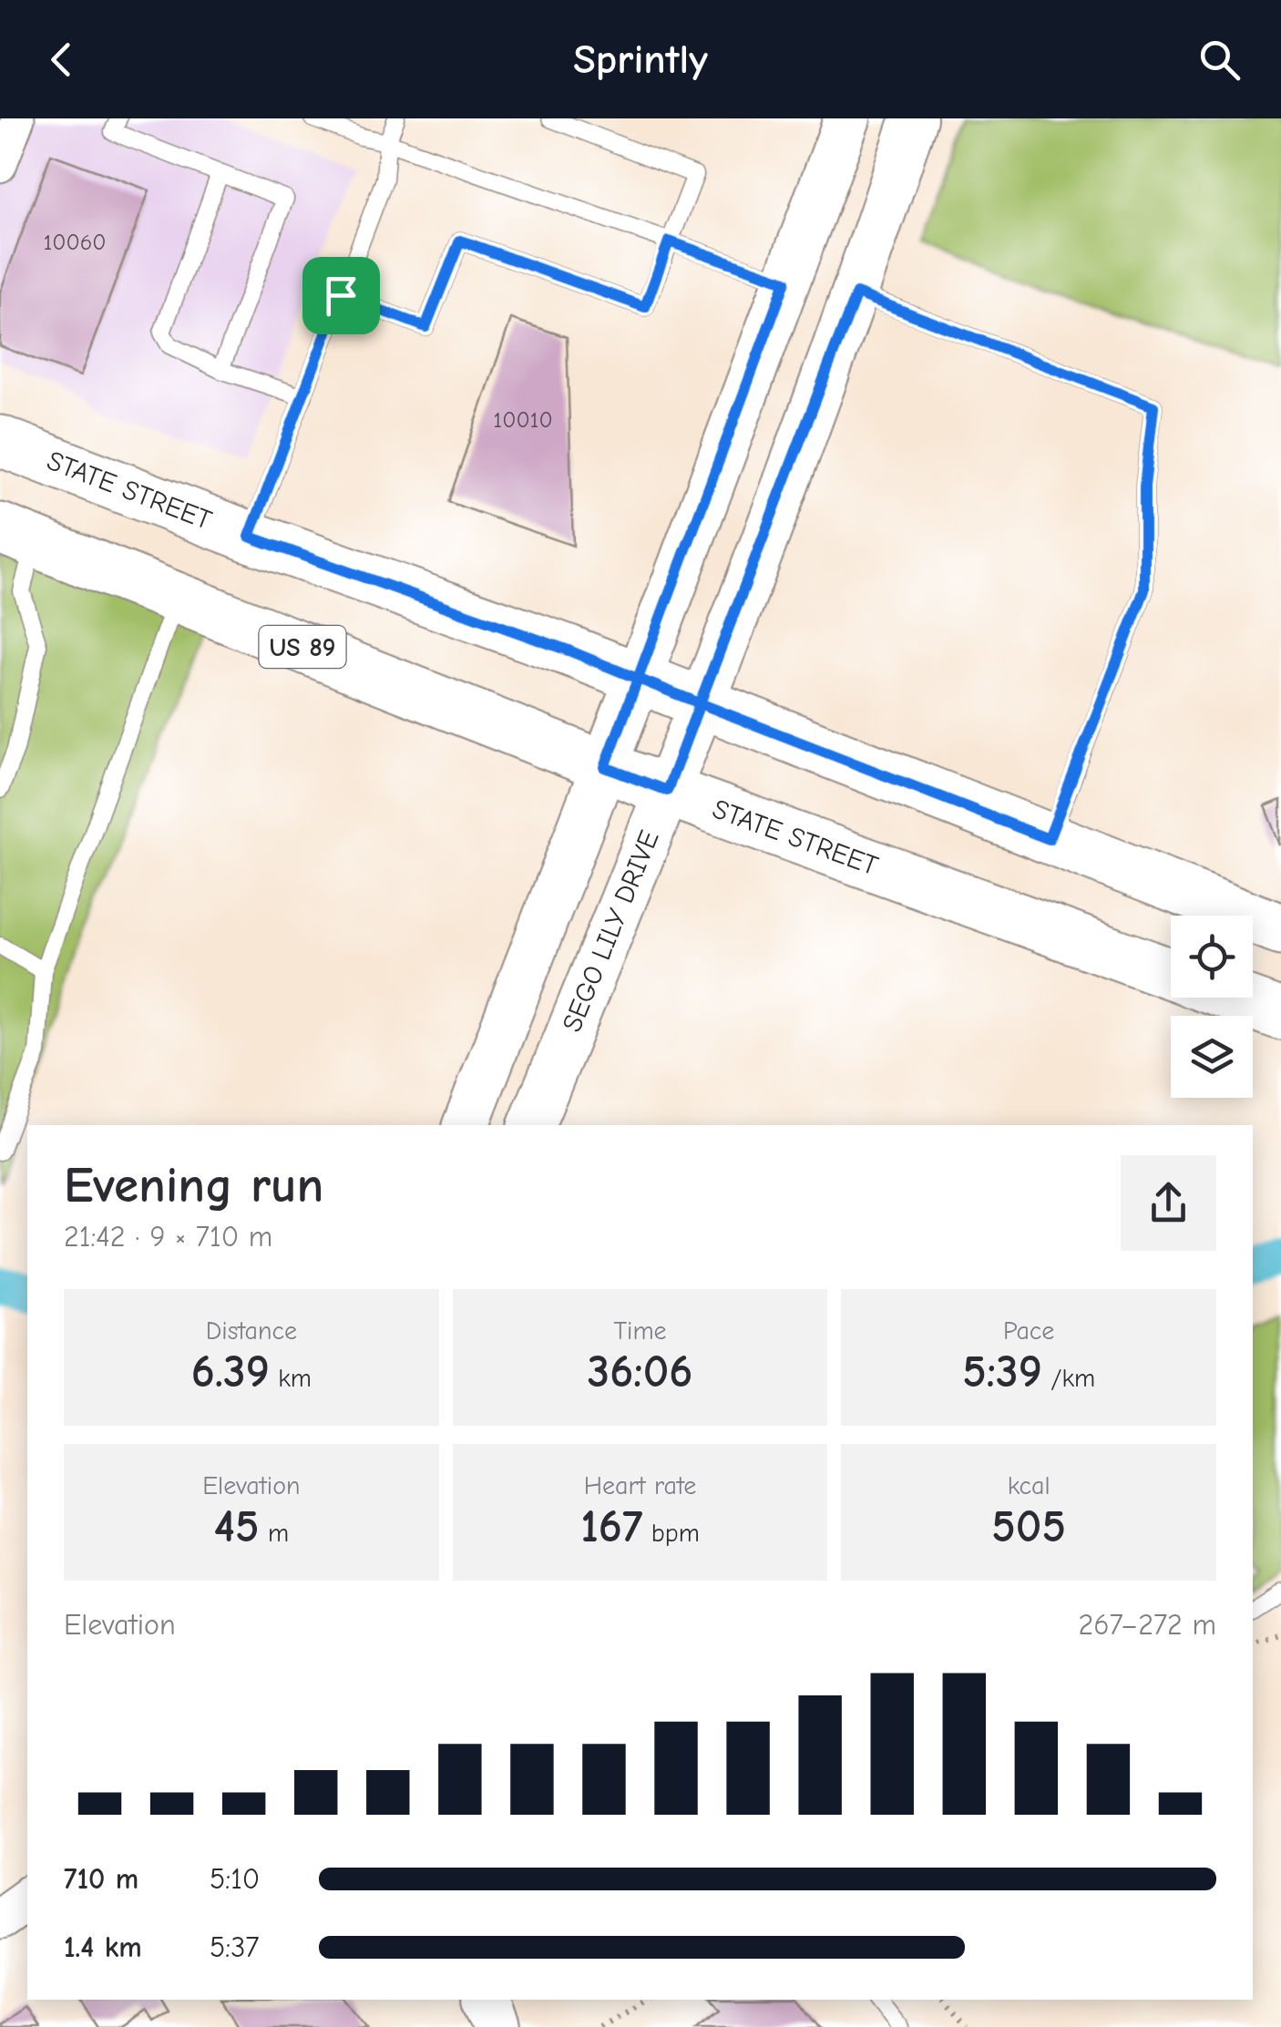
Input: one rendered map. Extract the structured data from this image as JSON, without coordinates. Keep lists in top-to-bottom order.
{
  "streets": {
    "main road": ["STATE STREET", "US 89", "SEGO LILY DRIVE"]
  },
  "crossings": [
    ["STATE STREET", "SEGO LILY DRIVE"]
  ],
  "house_numbers": ["10060", "10010"],
  "page": {
    "header": "Sprintly",
    "heading": ["Evening run", "21:42 · 9 × 710 m"],
    "stats": [
      ["Distance", "6.39 km"],
      ["Time", "36:06"],
      ["Pace", "5:39 /km"],
      ["Elevation", "45 m"],
      ["Heart rate", "167 bpm"],
      ["kcal", "505"]
    ],
    "chart": ["Elevation", "267–272 m"],
    "list": [
      {
        "name": "710 m",
        "note": "5:10"
      },
      {
        "name": "1.4 km",
        "note": "5:37"
      }
    ]
  }
}
